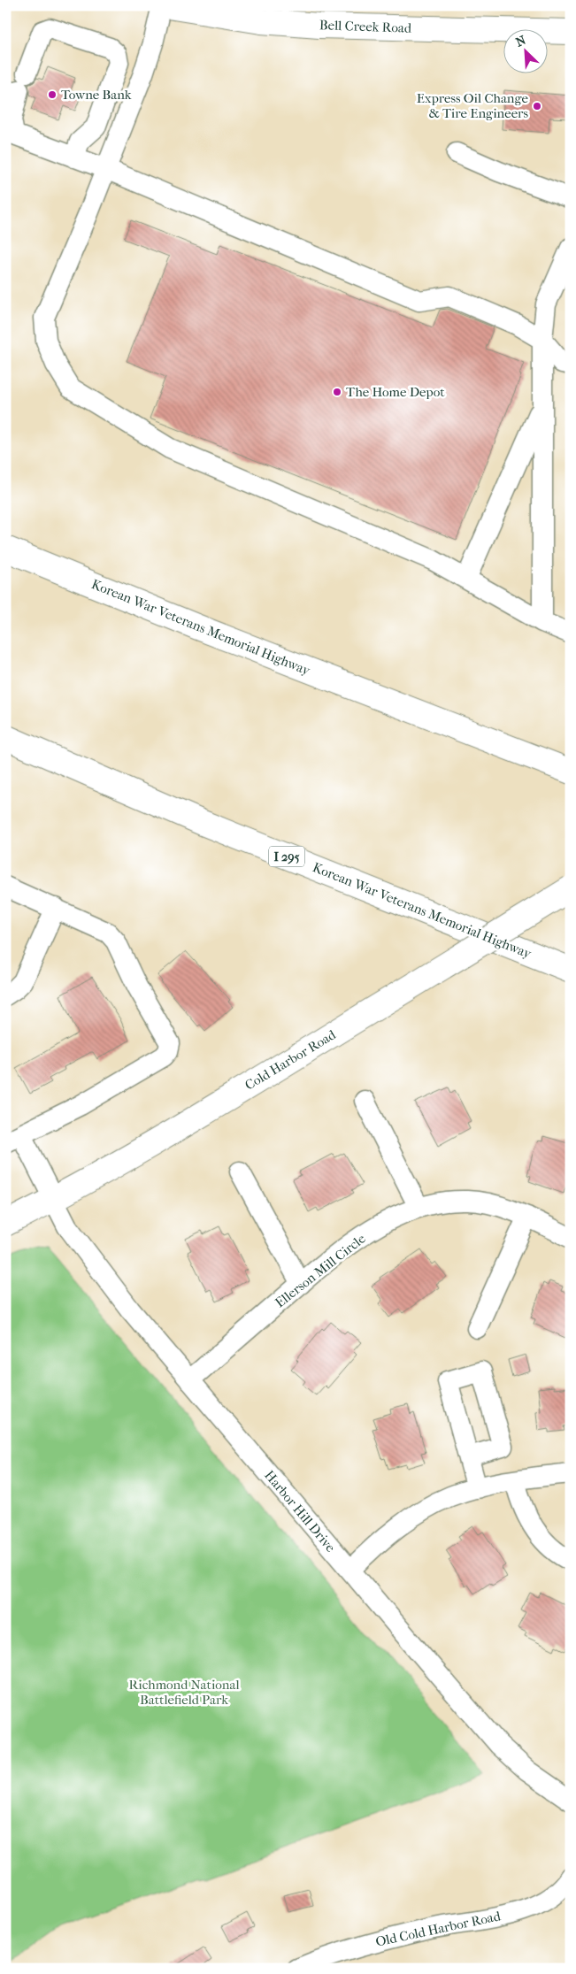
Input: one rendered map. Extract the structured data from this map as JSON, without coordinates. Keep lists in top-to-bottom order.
{
  "streets": {
    "main road": [
      "Bell Creek Road",
      "Korean War Veterans Memorial Highway",
      "I 295",
      "Cold Harbor Road"
    ],
    "street": ["Ellerson Mill Circle", "Harbor Hill Drive", "Old Cold Harbor Road"]
  },
  "crossings": [
    ["Cold Harbor Road", "Harbor Hill Drive"],
    ["Ellerson Mill Circle", "Harbor Hill Drive"]
  ],
  "parks": ["Richmond National Battlefield Park"],
  "places": ["Towne Bank", "Express Oil Change & Tire Engineers", "The Home Depot"],
  "north": "top left"
}
